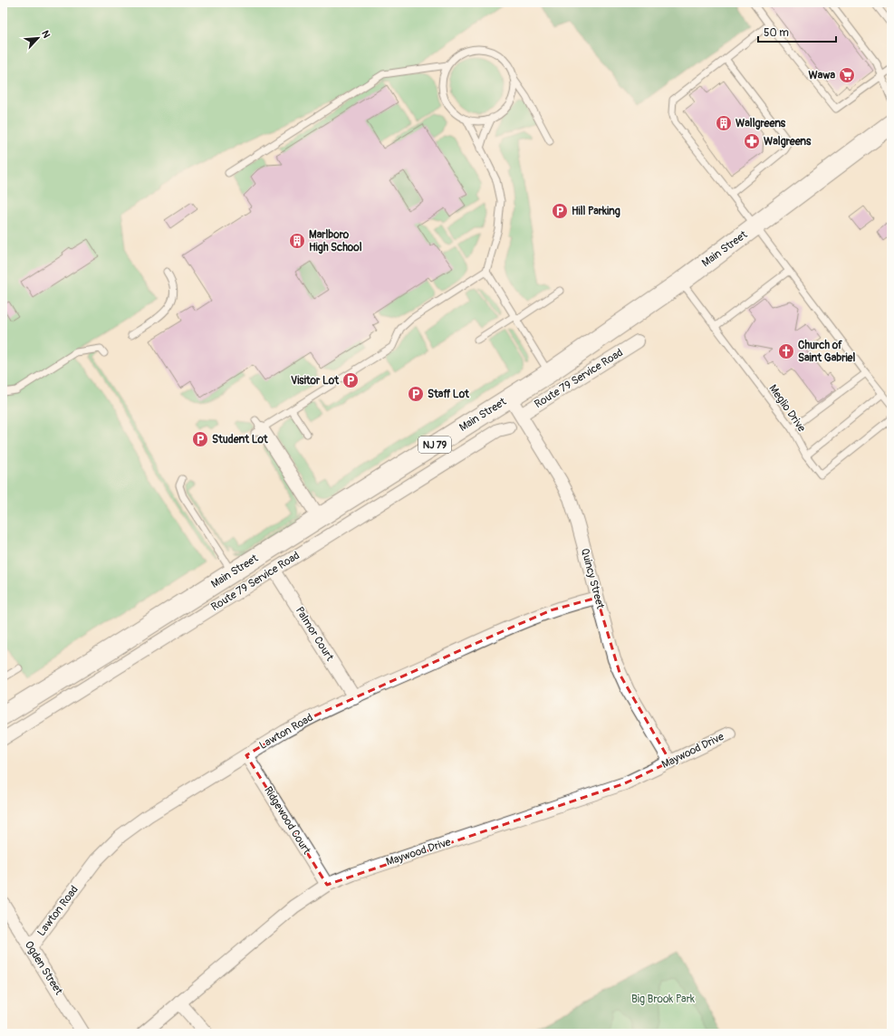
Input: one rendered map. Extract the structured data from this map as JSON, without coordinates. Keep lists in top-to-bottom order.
{
  "streets": {
    "main road": ["Main Street", "NJ 79"],
    "street": [
      "Route 79 Service Road",
      "Quincy Street",
      "Palmor Court",
      "Lawton Road",
      "Maywood Drive",
      "Ridgewood Court",
      "Ogden Street"
    ],
    "lane": ["Meglio Drive"]
  },
  "crossings": [
    ["Main Street", "Meglio Drive"],
    ["Main Street", "Quincy Street"],
    ["Route 79 Service Road", "Quincy Street"],
    ["Route 79 Service Road", "Palmor Court"],
    ["Quincy Street", "Lawton Road"],
    ["Quincy Street", "Maywood Drive"],
    ["Palmor Court", "Lawton Road"],
    ["Lawton Road", "Ridgewood Court"],
    ["Lawton Road", "Ogden Street"],
    ["Maywood Drive", "Ridgewood Court"]
  ],
  "parks": ["Big Brook Park"],
  "places": {
    "supermarket": ["Wawa"],
    "building": ["Wallgreens", "Marlboro High School"],
    "pharmacy": ["Walgreens"],
    "parking": [
      "Hill Parking",
      "Visitor Lot",
      "Staff Lot",
      "Student Lot"
    ],
    "church": ["Church of Saint Gabriel"]
  },
  "scale_bar": "50 m",
  "north": "top right"
}
